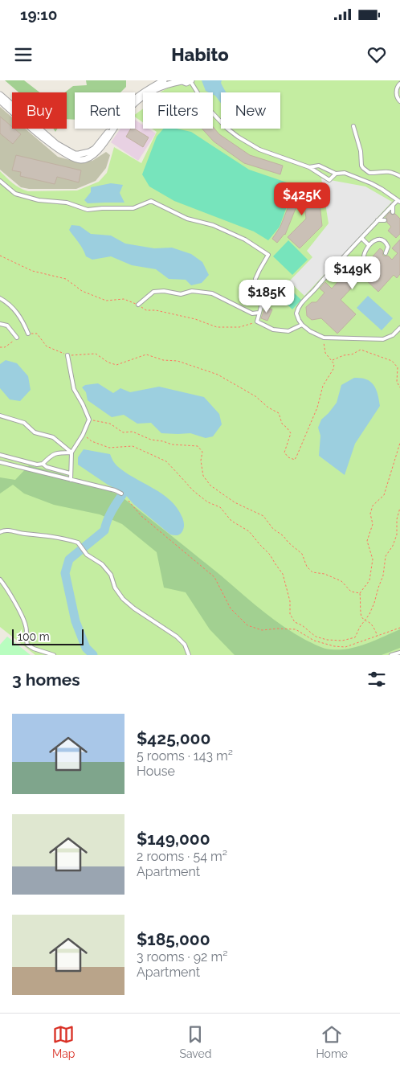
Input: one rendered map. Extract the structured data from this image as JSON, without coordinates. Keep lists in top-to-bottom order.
{
  "scale_bar": "100 m",
  "page": {
    "status": "19:10",
    "header": "Habito",
    "chip": [
      "Buy",
      "Rent",
      "Filters",
      "New"
    ],
    "price": ["$425K", "$149K", "$185K"],
    "scale": "100 m",
    "heading": "3 homes",
    "list": [
      {
        "name": "$425,000",
        "note": "5 rooms · 143 m² · House"
      },
      {
        "name": "$149,000",
        "note": "2 rooms · 54 m² · Apartment"
      },
      {
        "name": "$185,000",
        "note": "3 rooms · 92 m² · Apartment"
      }
    ],
    "tabs": ["Map", "Saved", "Home"]
  }
}
